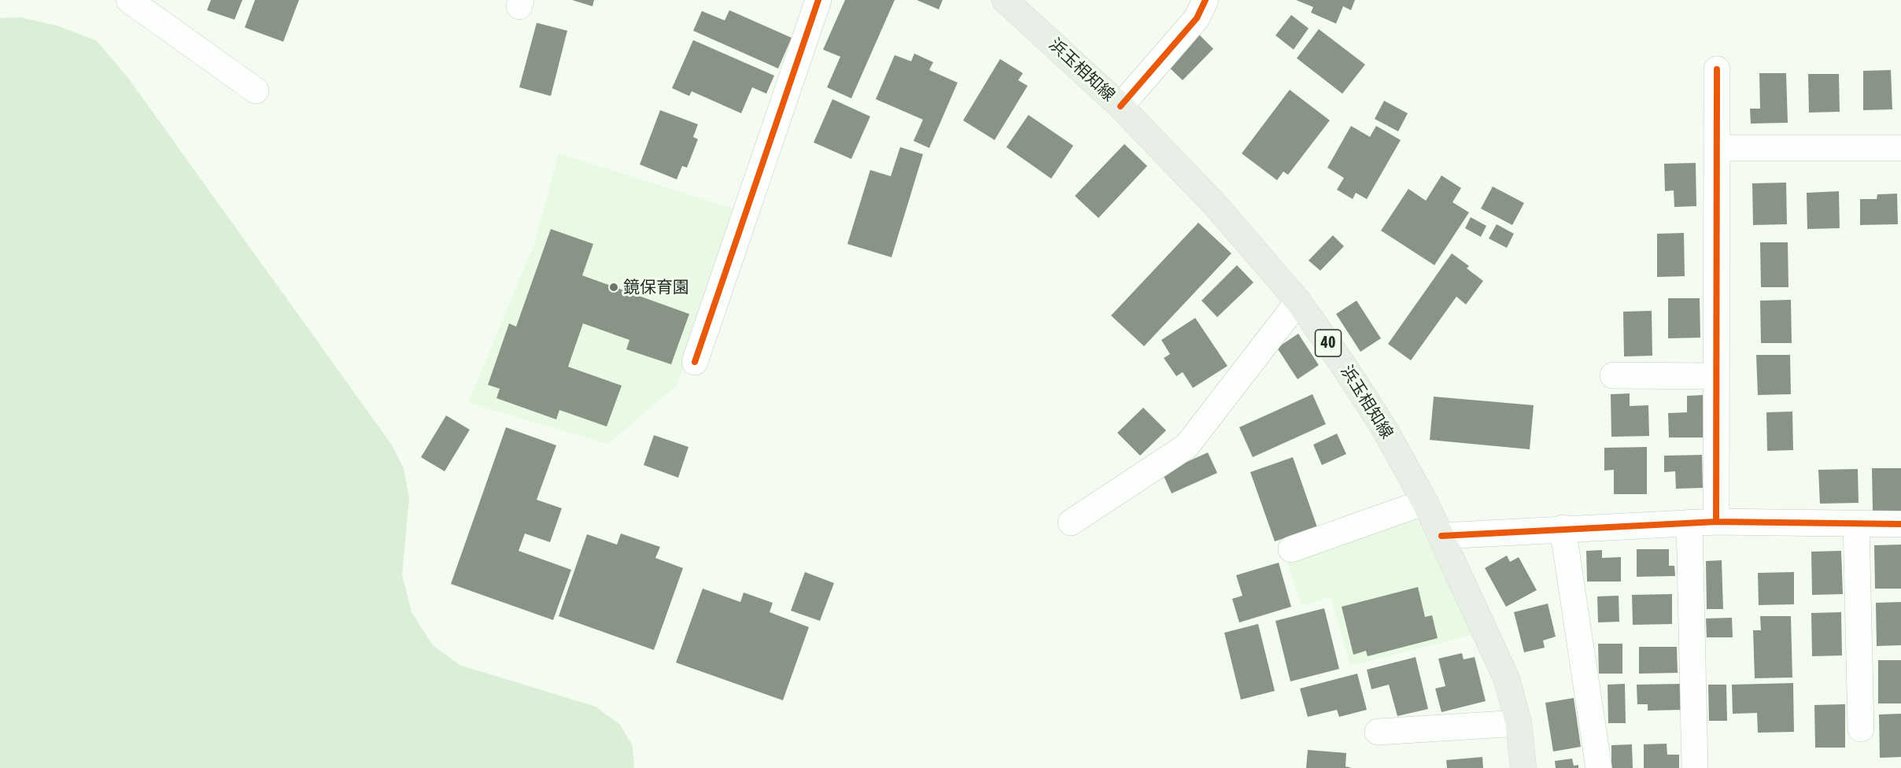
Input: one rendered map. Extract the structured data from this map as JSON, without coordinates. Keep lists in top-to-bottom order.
{
  "streets": {
    "main road": ["浜玉相知線", "40"]
  },
  "places": ["鏡保育園"]
}
